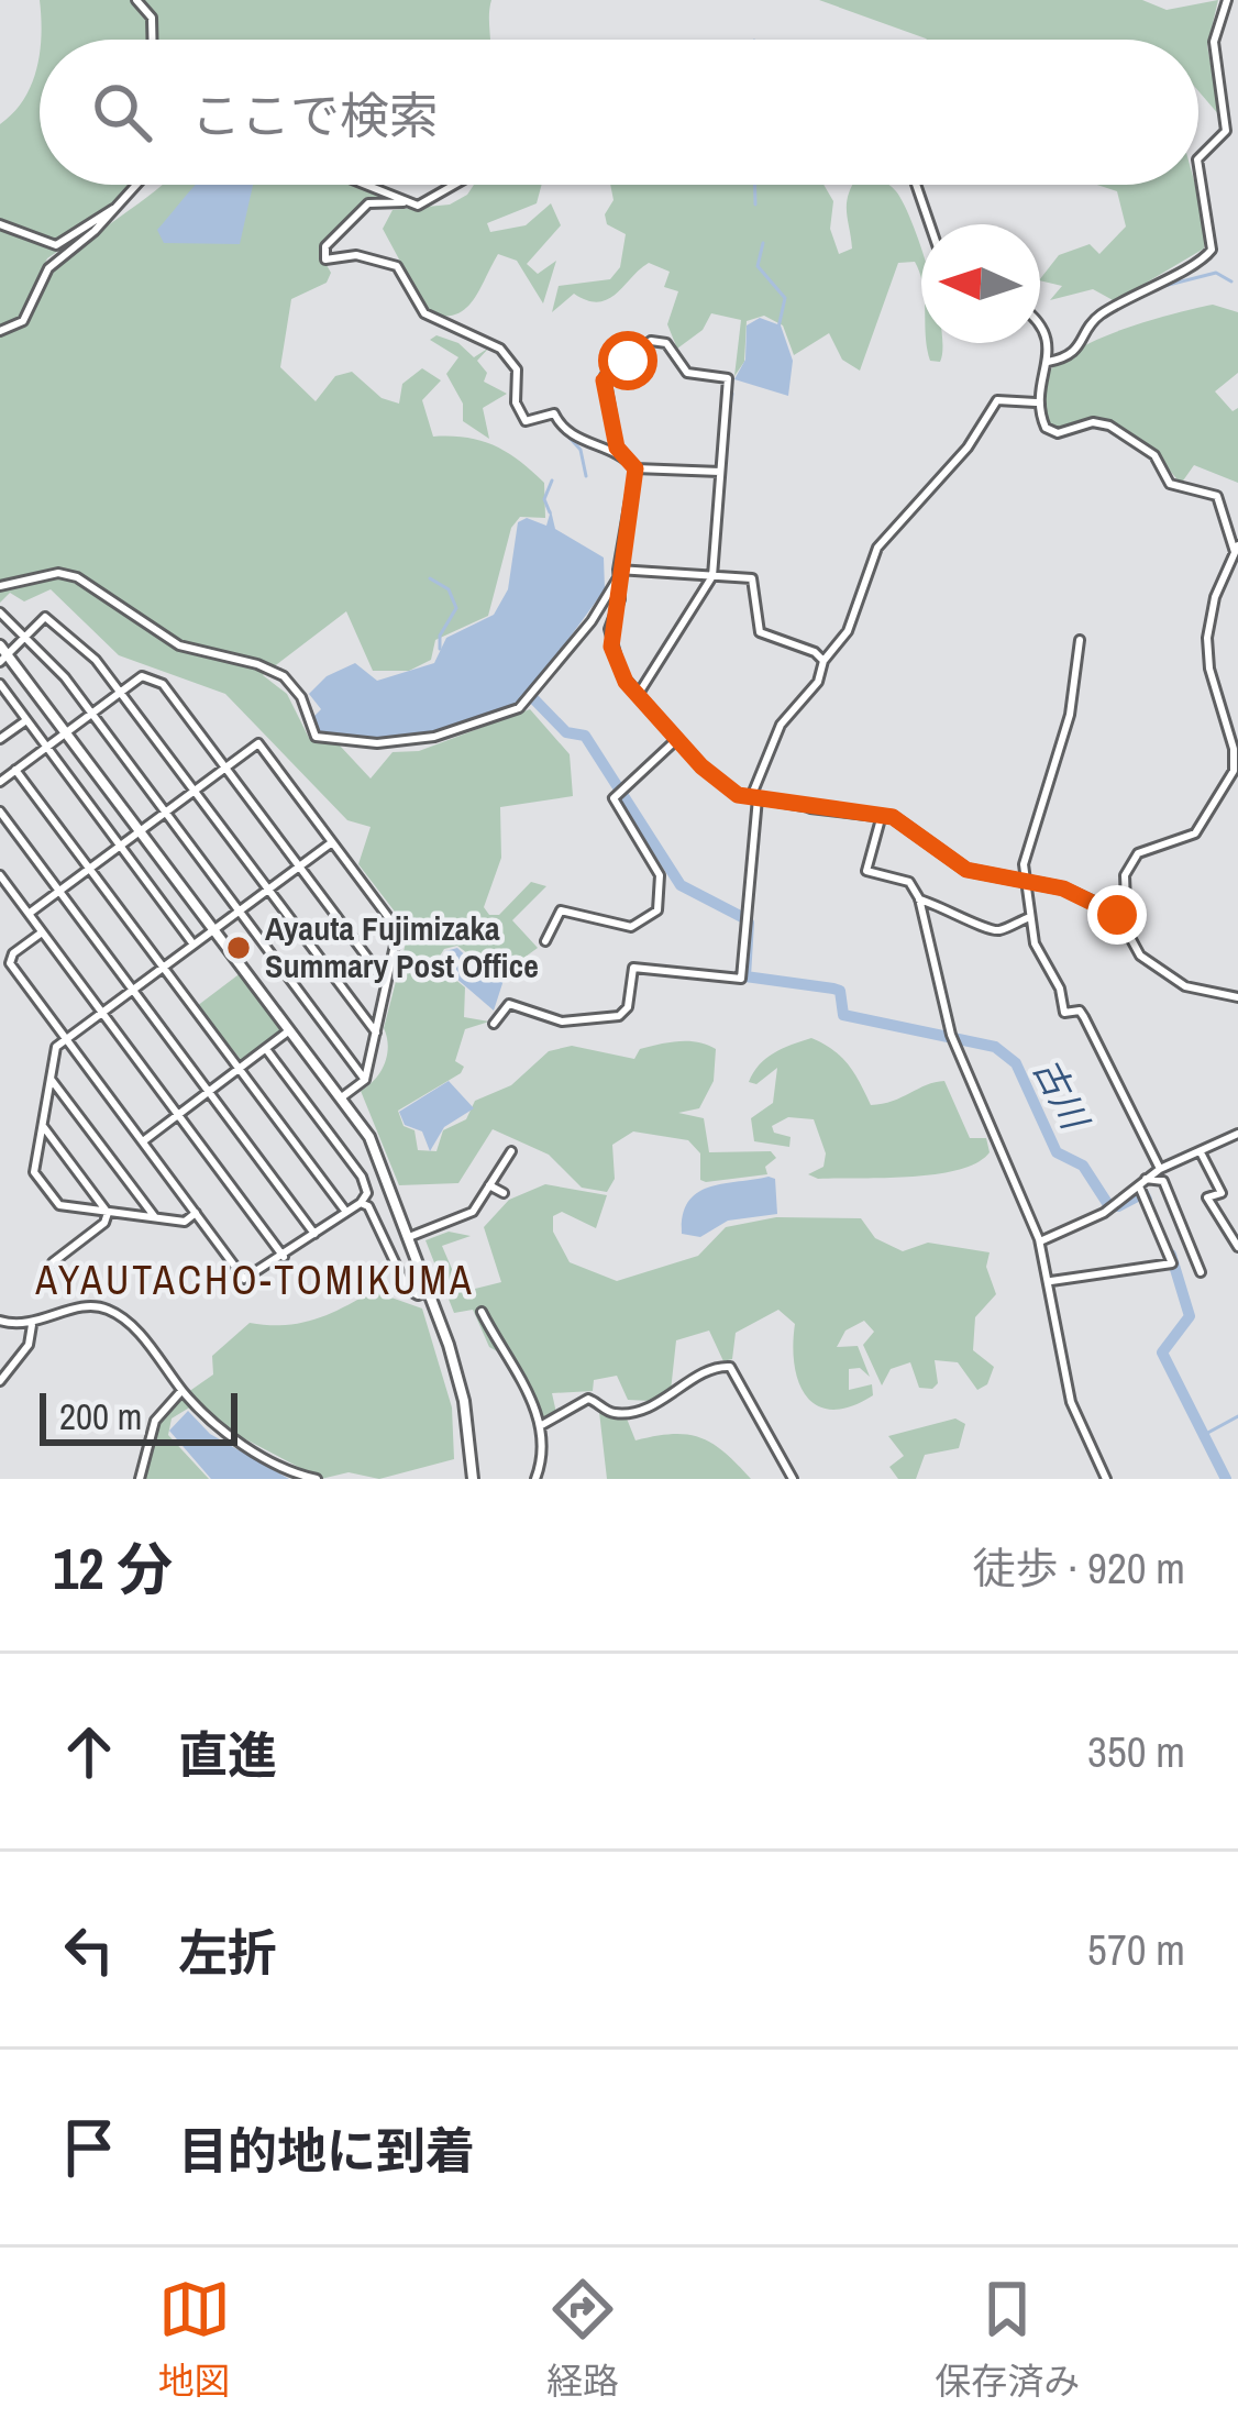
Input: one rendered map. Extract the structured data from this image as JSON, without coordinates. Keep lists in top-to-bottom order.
{
  "districts": ["AYAUTACHO-TOMIKUMA"],
  "water": ["古川"],
  "places": ["Ayauta Fujimizaka Summary Post Office"],
  "scale_bar": "200 m",
  "north": "left",
  "page": {
    "search": "ここで検索",
    "scale": "200 m",
    "heading": ["12 分", "徒歩 · 920 m"],
    "list": [
      ["直進", "350 m"],
      ["左折", "570 m"],
      "目的地に到着"
    ],
    "nav": ["地図", "経路", "保存済み"]
  }
}
